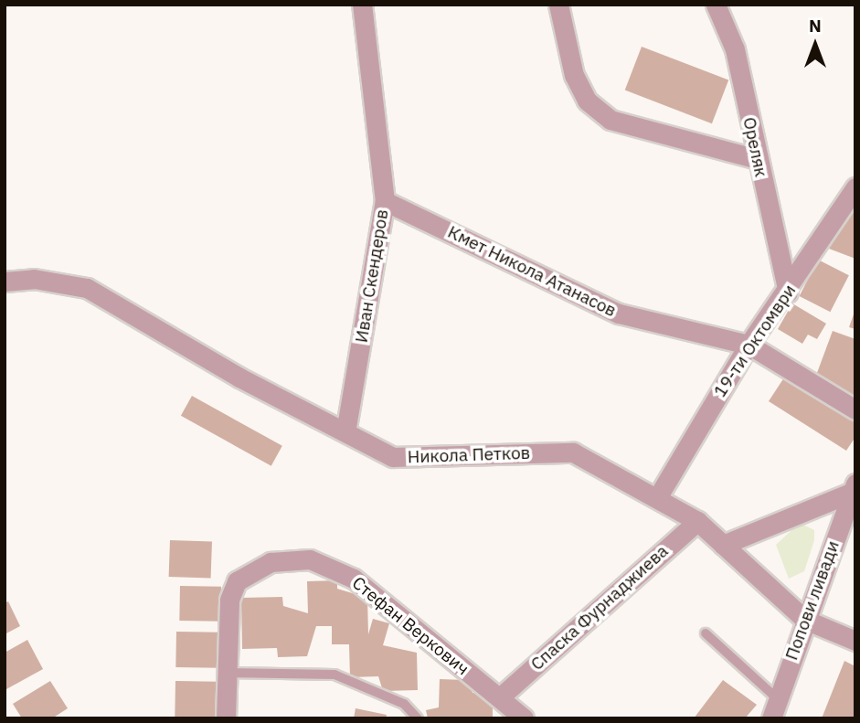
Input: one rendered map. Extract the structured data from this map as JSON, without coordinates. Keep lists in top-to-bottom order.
{
  "streets": {
    "street": [
      "Ореляк",
      "Кмет Никола Атанасов",
      "Иван Скендеров",
      "19-ти Октомври",
      "Никола Петков",
      "Попови ливади",
      "Спаска Фурнаджиева",
      "Стефан Веркович"
    ]
  },
  "crossings": [
    ["Ореляк", "19-ти Октомври"],
    ["Кмет Никола Атанасов", "Иван Скендеров"],
    ["Кмет Никола Атанасов", "19-ти Октомври"],
    ["Иван Скендеров", "Никола Петков"],
    ["19-ти Октомври", "Никола Петков"],
    ["Никола Петков", "Попови ливади"],
    ["Никола Петков", "Спаска Фурнаджиева"],
    ["Спаска Фурнаджиева", "Стефан Веркович"]
  ],
  "north": "top"
}
